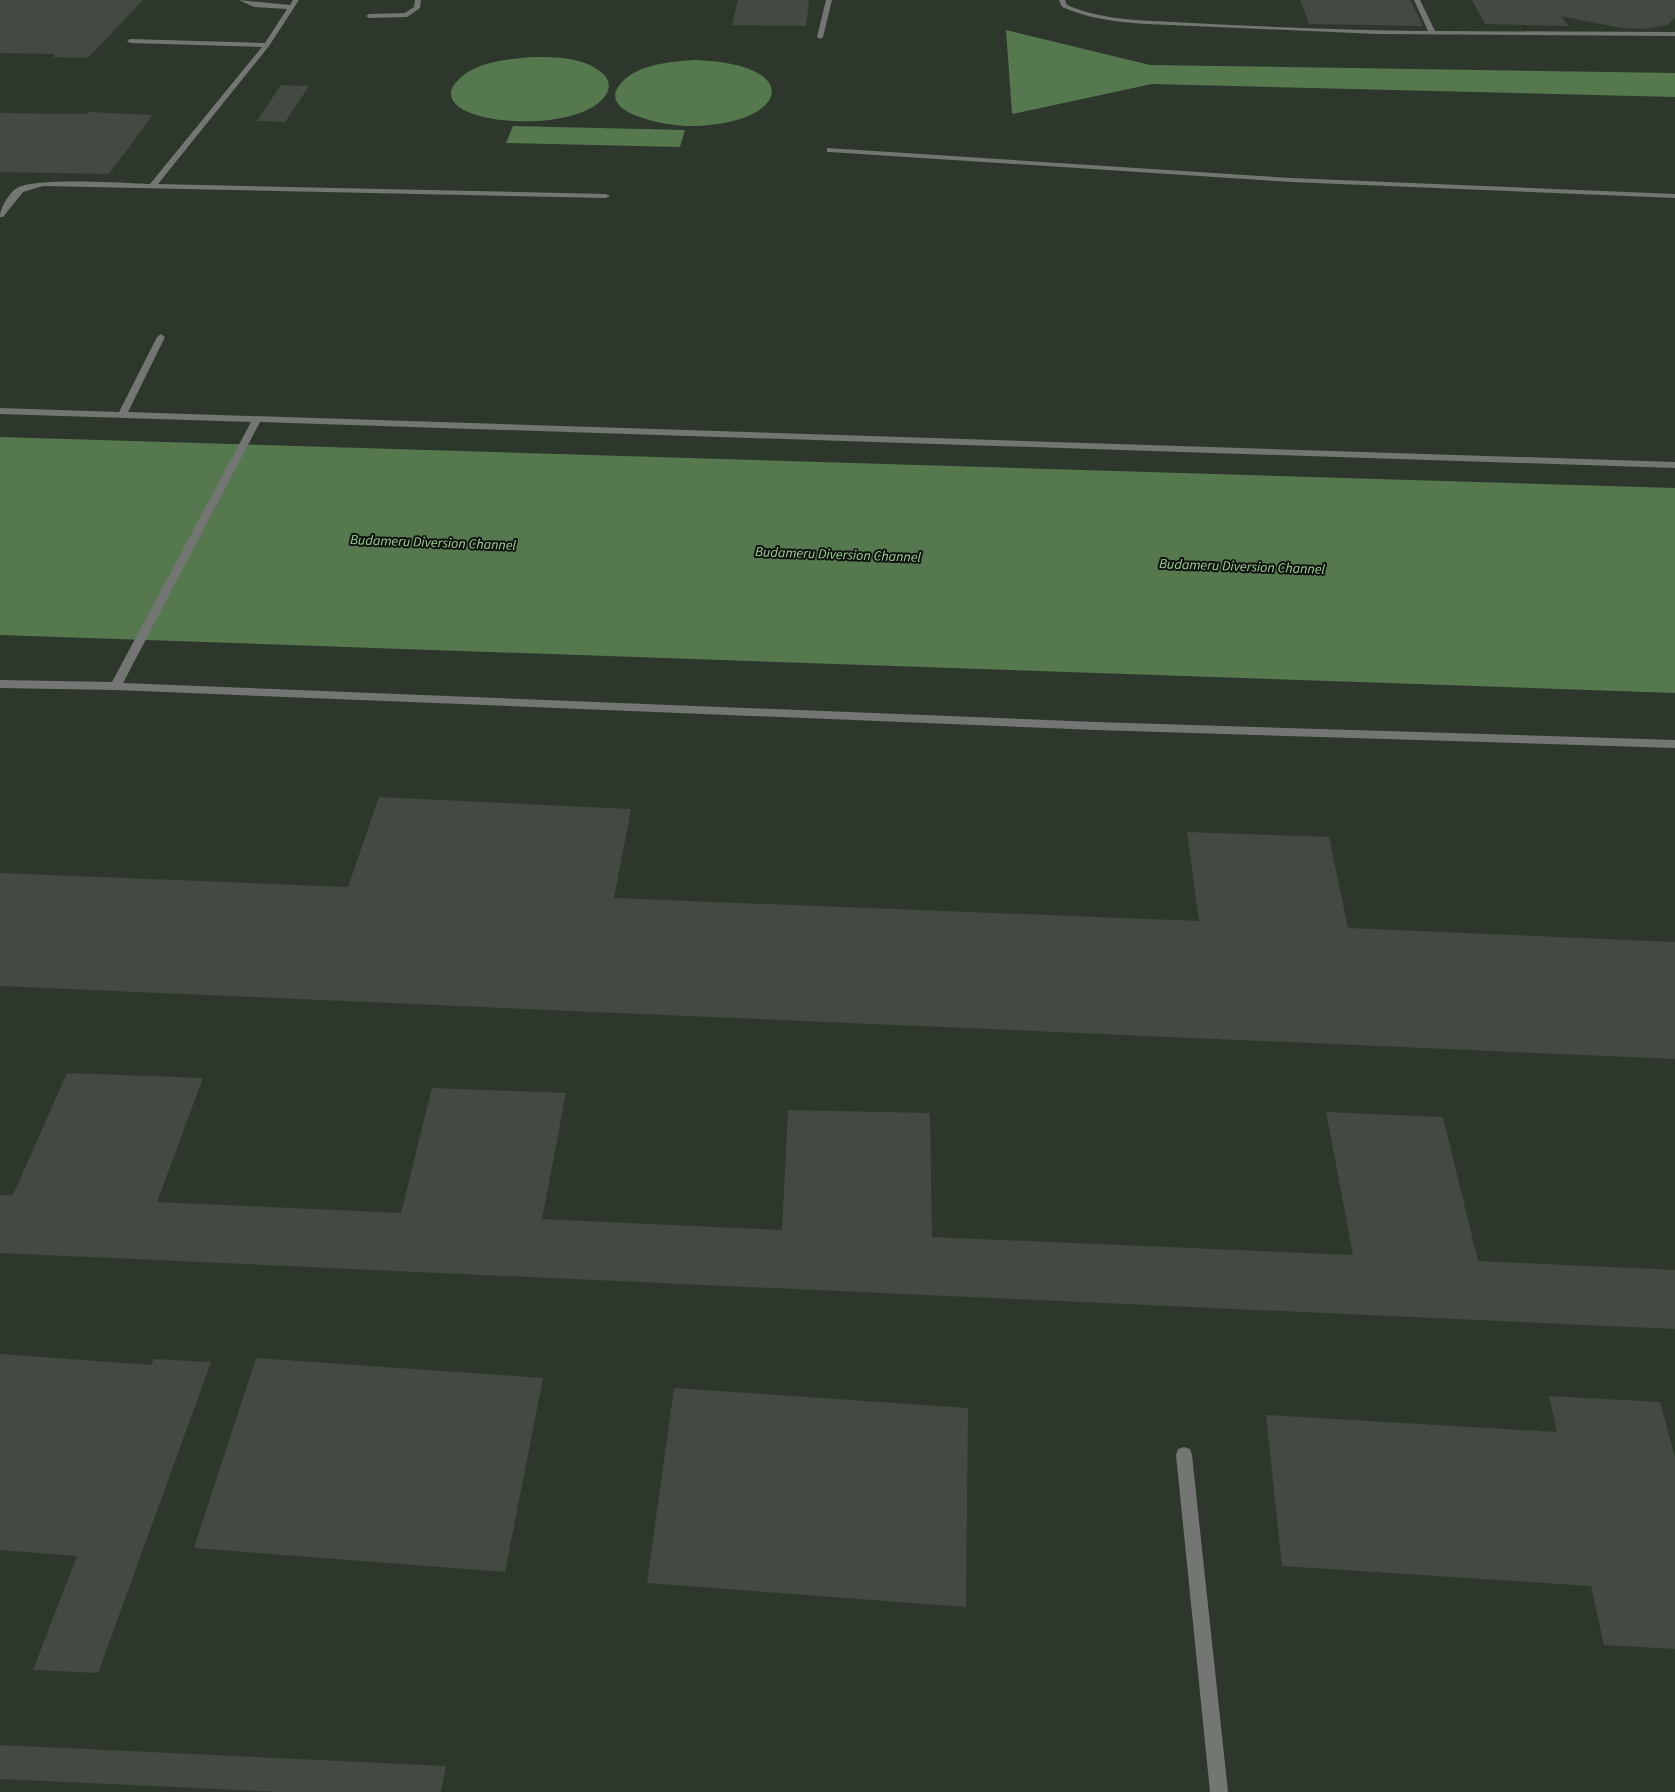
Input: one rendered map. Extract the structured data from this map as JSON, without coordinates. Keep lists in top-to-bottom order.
{
  "water": ["Budameru Diversion Channel"]
}
